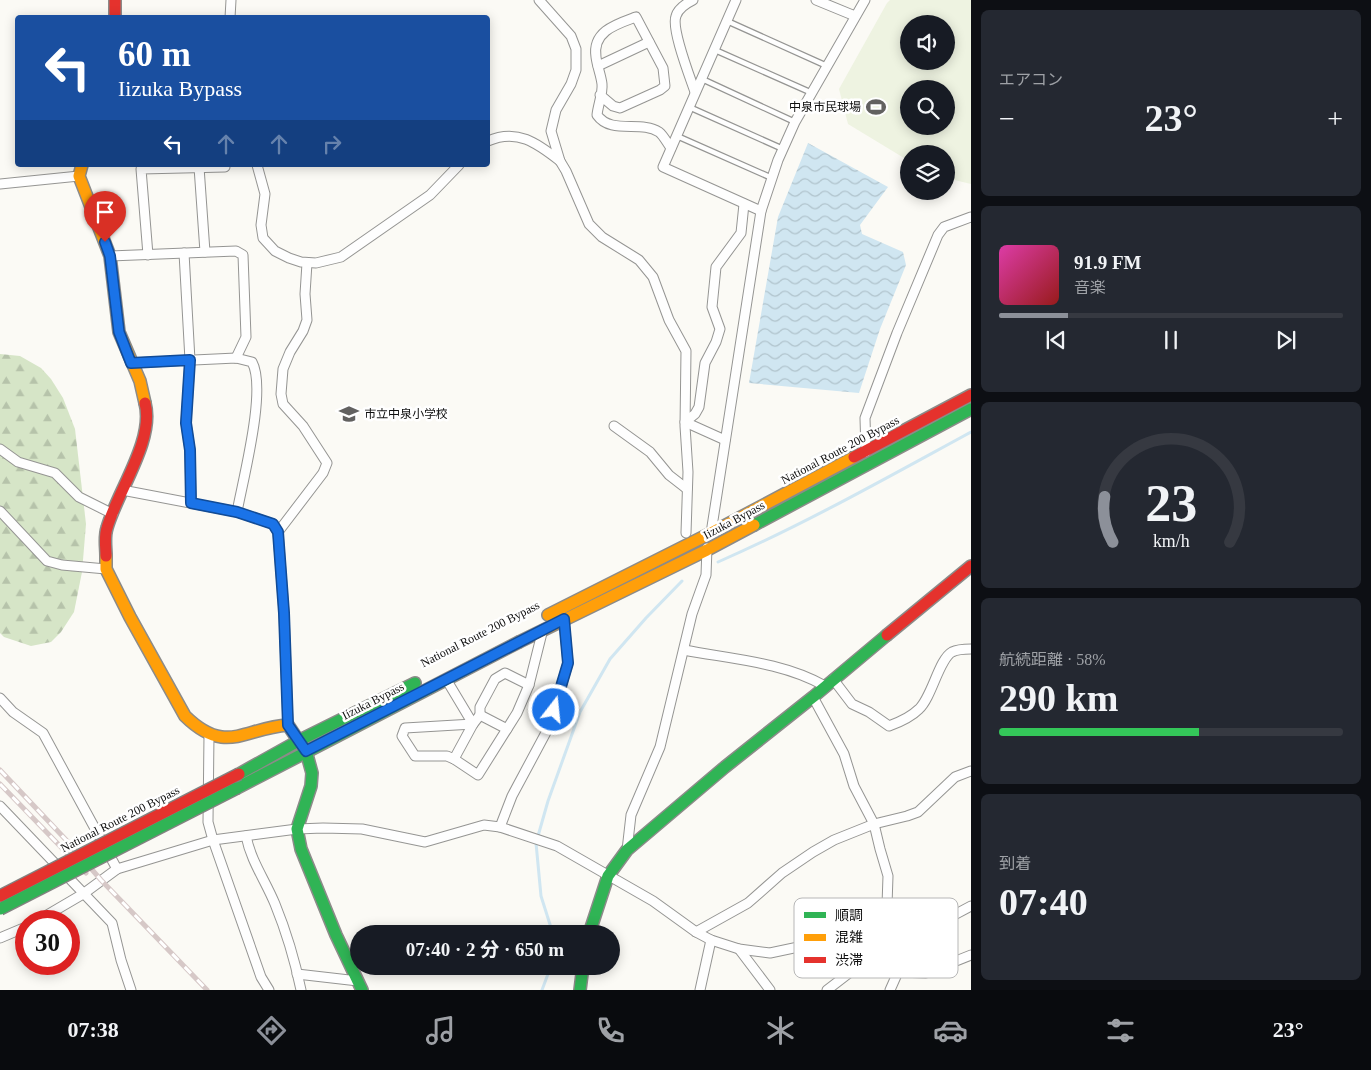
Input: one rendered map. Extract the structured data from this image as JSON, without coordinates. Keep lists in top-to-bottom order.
{
  "streets": {
    "main road": ["National Route 200 Bypass", "Iizuka Bypass"]
  },
  "crossings": [
    ["National Route 200 Bypass", "Iizuka Bypass"]
  ],
  "places": {
    "sports": ["中泉市民球場"],
    "school or university": ["市立中泉小学校"]
  },
  "legend": ["順調", "混雑", "渋滞"],
  "page": {
    "tile": [
      "エアコン",
      ["航続距離 · 58%", "290 km"],
      ["到着", "07:40"]
    ],
    "turn": ["60 m", "Iizuka Bypass"],
    "heat": ["−", "23°", "+"],
    "song": ["91.9 FM", "音楽"],
    "limit": "30",
    "trip": "07:40 · 2 分 · 650 m",
    "tabs": ["07:38", "23°"],
    "gauge": ["23", "km/h"]
  }
}
